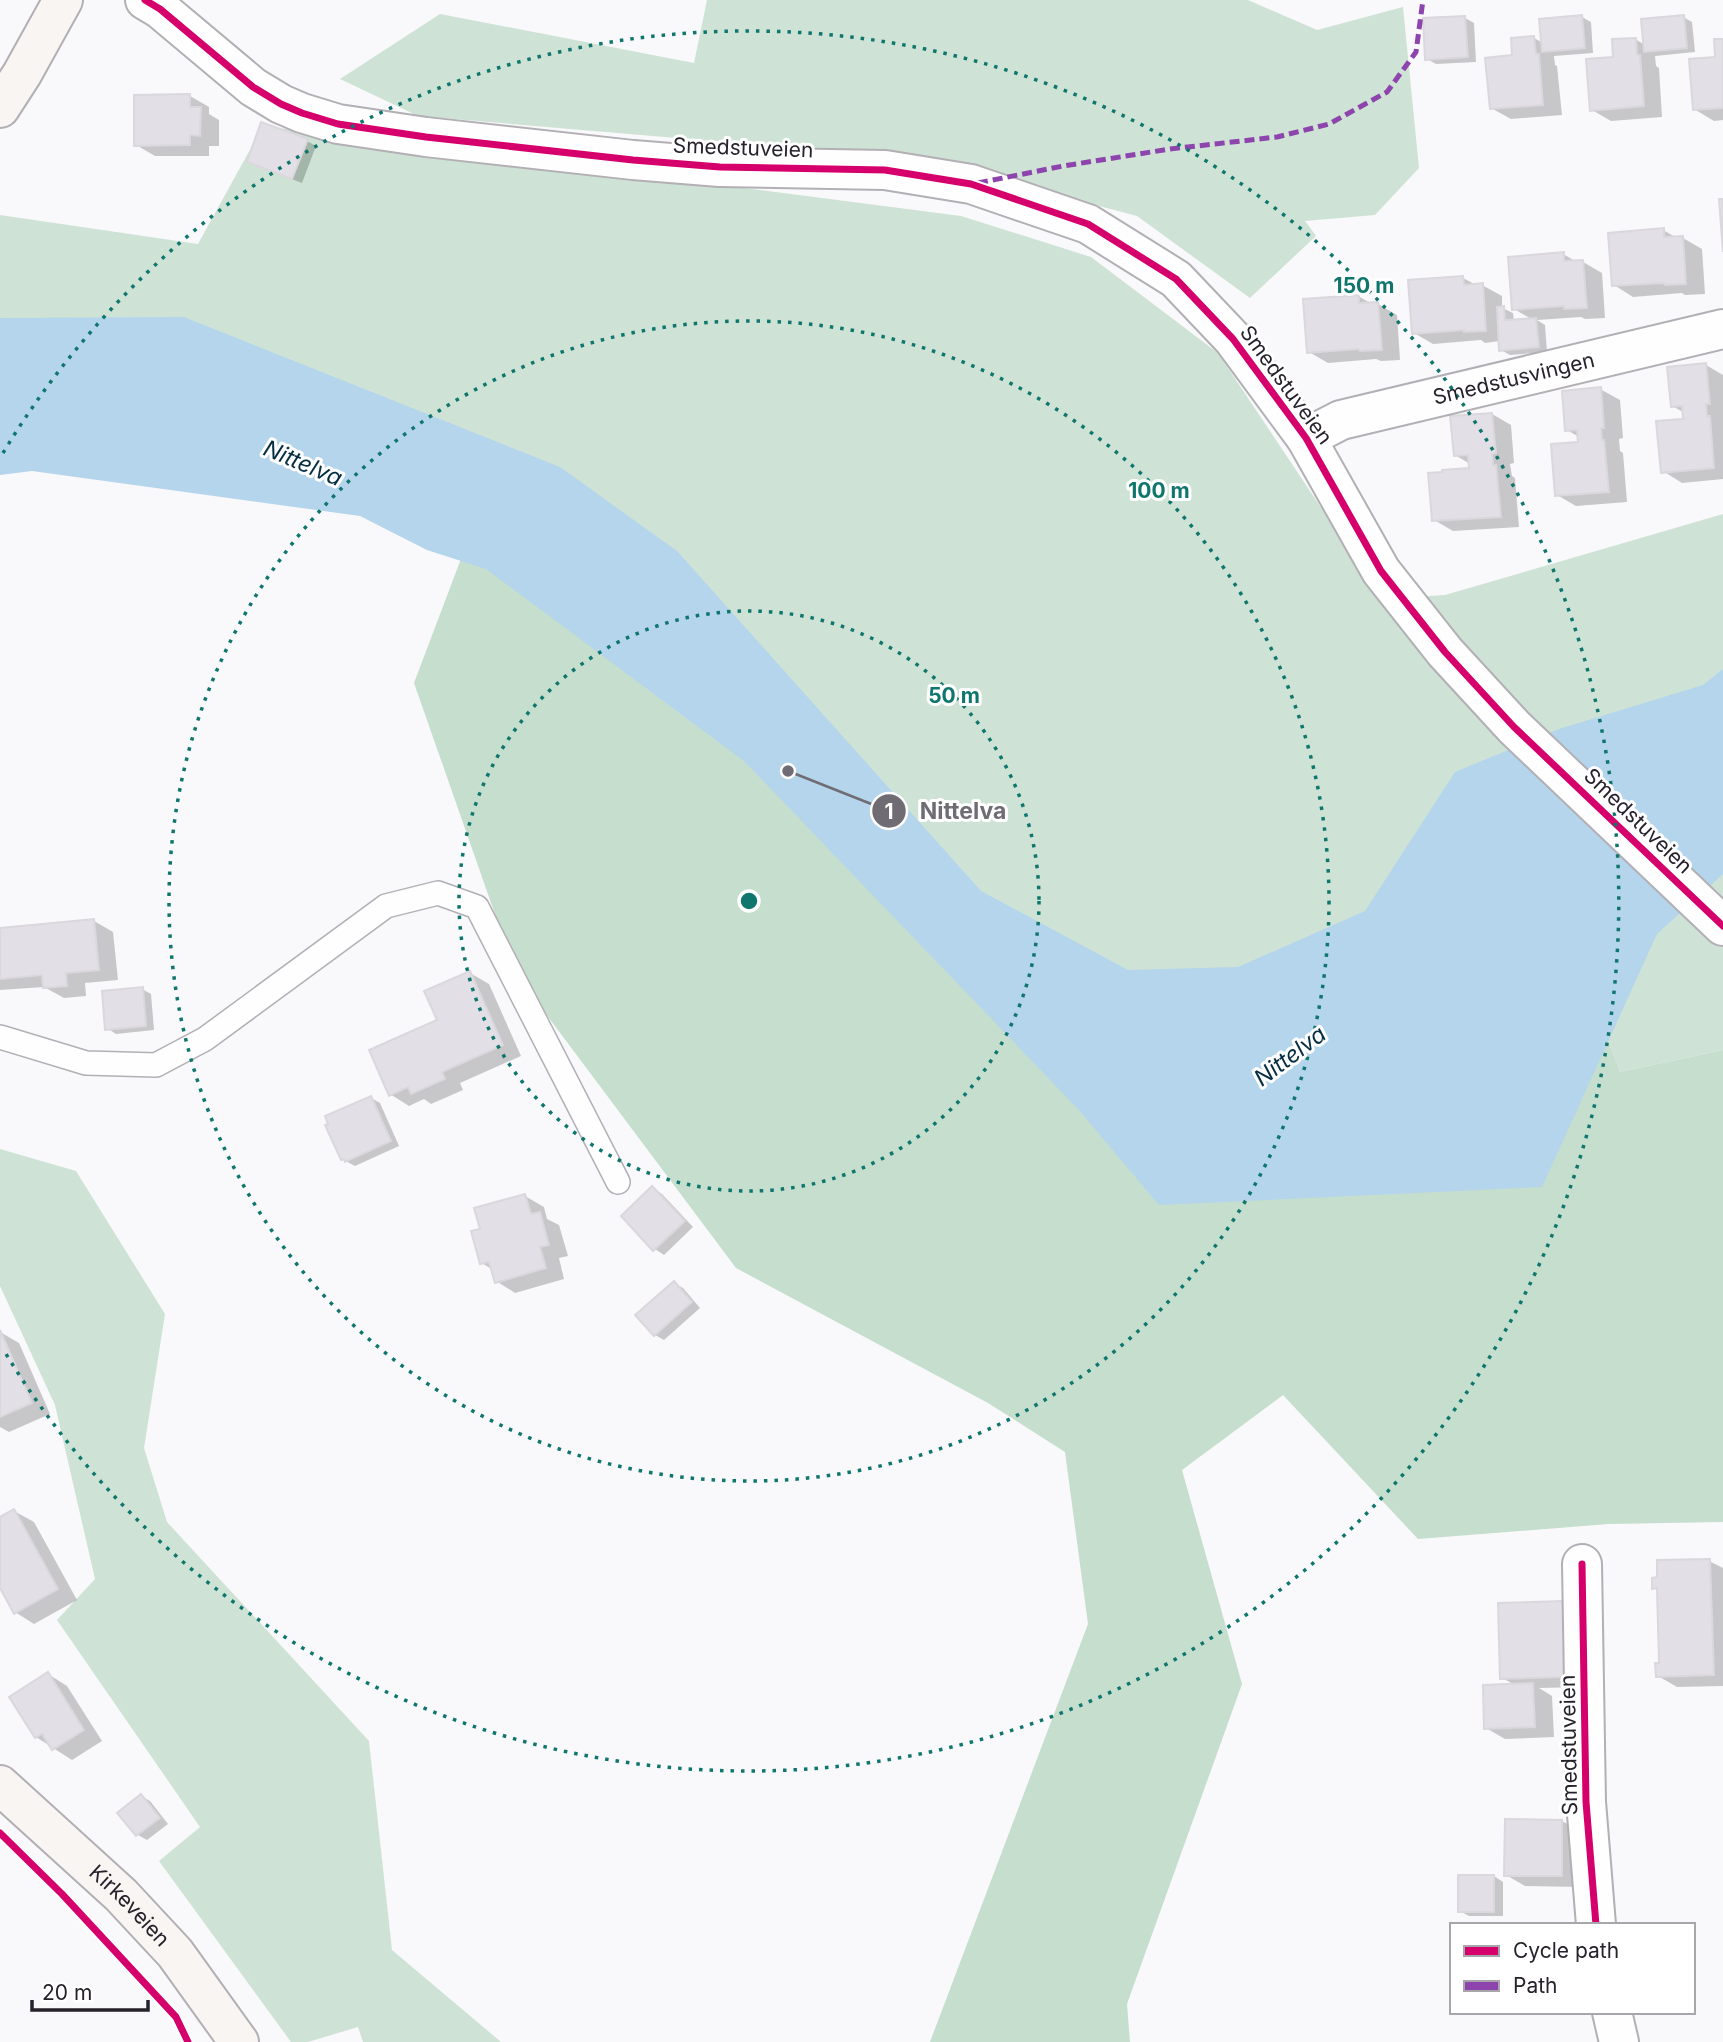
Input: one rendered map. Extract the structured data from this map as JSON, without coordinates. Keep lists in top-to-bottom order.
{
  "streets": {
    "main road": ["Kirkeveien"],
    "street": ["Smedstuveien", "Smedstusvingen"]
  },
  "crossings": [
    ["Smedstuveien", "Smedstusvingen"]
  ],
  "water": ["Nittelva"],
  "places": ["Nittelva"],
  "legend": ["Cycle path", "Path"],
  "scale_bar": "20 m",
  "rings": ["150 m", "100 m", "50 m"]
}
